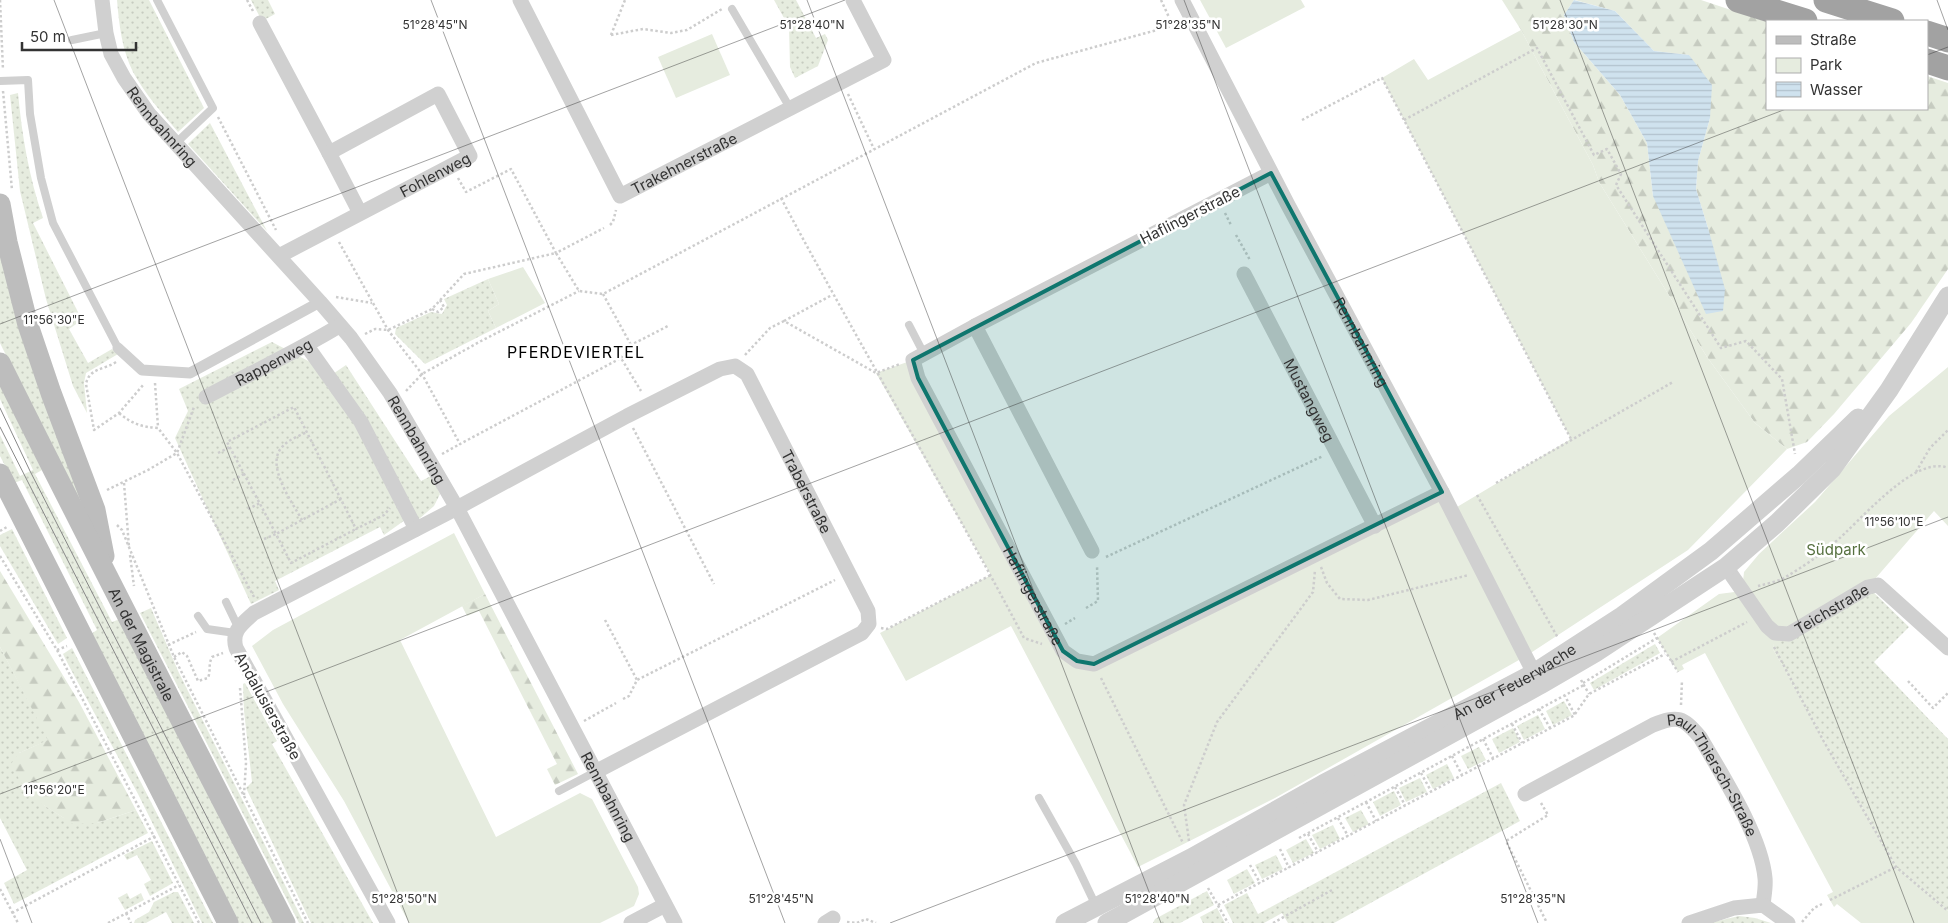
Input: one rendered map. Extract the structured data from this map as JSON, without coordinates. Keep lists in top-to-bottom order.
{
  "streets": {
    "main road": ["An der Magistrale"],
    "street": [
      "Rennbahnring",
      "Trakehnerstraße",
      "Fohlenweg",
      "Haflingerstraße",
      "Rappenweg",
      "Mustangweg",
      "Traberstraße",
      "Teichstraße",
      "An der Feuerwache",
      "Andalusierstraße",
      "Paul-Thiersch-Straße"
    ]
  },
  "crossings": [
    ["Rennbahnring", "Fohlenweg"],
    ["Rennbahnring", "Haflingerstraße"],
    ["Rennbahnring", "Rappenweg"],
    ["Rennbahnring", "An der Feuerwache"],
    ["Teichstraße", "An der Feuerwache"]
  ],
  "districts": ["PFERDEVIERTEL"],
  "parks": ["Südpark"],
  "legend": ["Straße", "Park", "Wasser"],
  "scale_bar": "50 m",
  "coordinates": [
    "51°28'45\"N",
    "51°28'40\"N",
    "51°28'35\"N",
    "51°28'30\"N",
    "11°56'30\"E",
    "11°56'10\"E",
    "11°56'20\"E",
    "51°28'50\"N"
  ]
}
